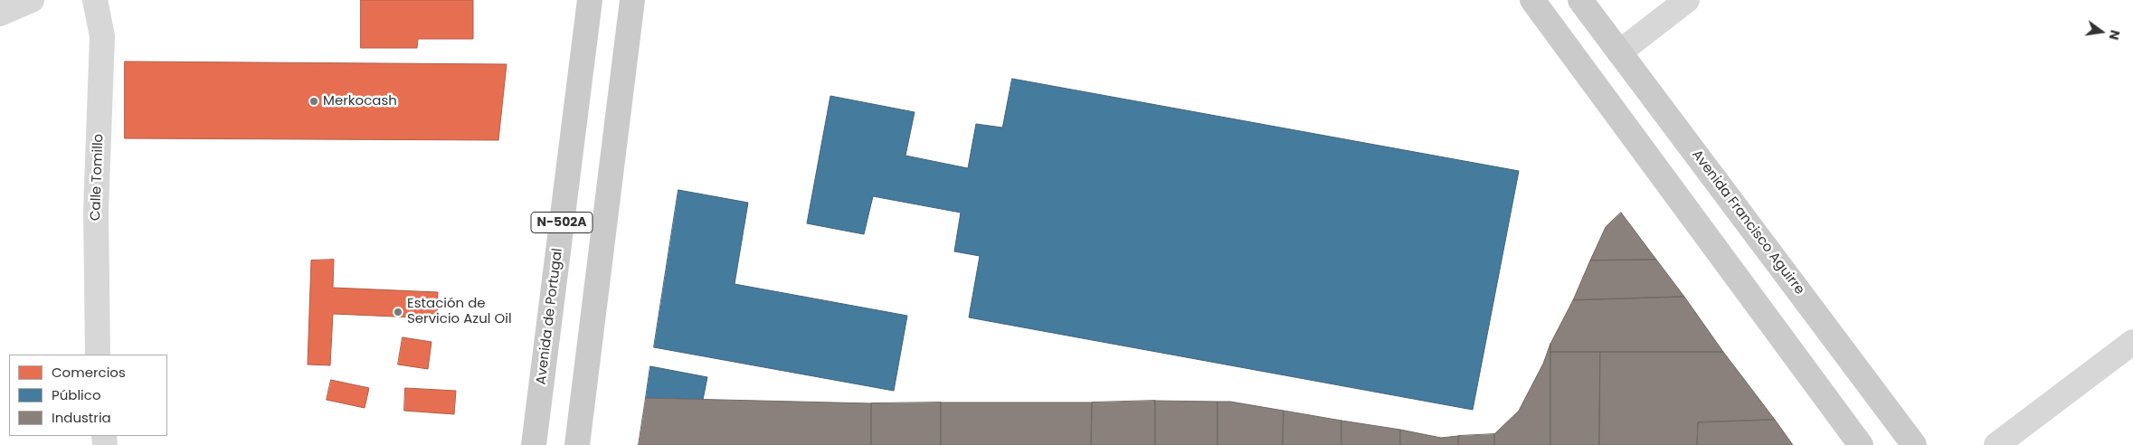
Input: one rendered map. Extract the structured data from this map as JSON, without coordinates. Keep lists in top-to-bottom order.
{
  "streets": {
    "main road": ["N-502A", "Avenida Francisco Aguirre", "Avenida de Portugal"],
    "street": ["Calle Tomillo"]
  },
  "places": ["Merkocash", "Estación de Servicio Azul Oil"],
  "legend": ["Comercios", "Público", "Industria"],
  "north": "right"
}
